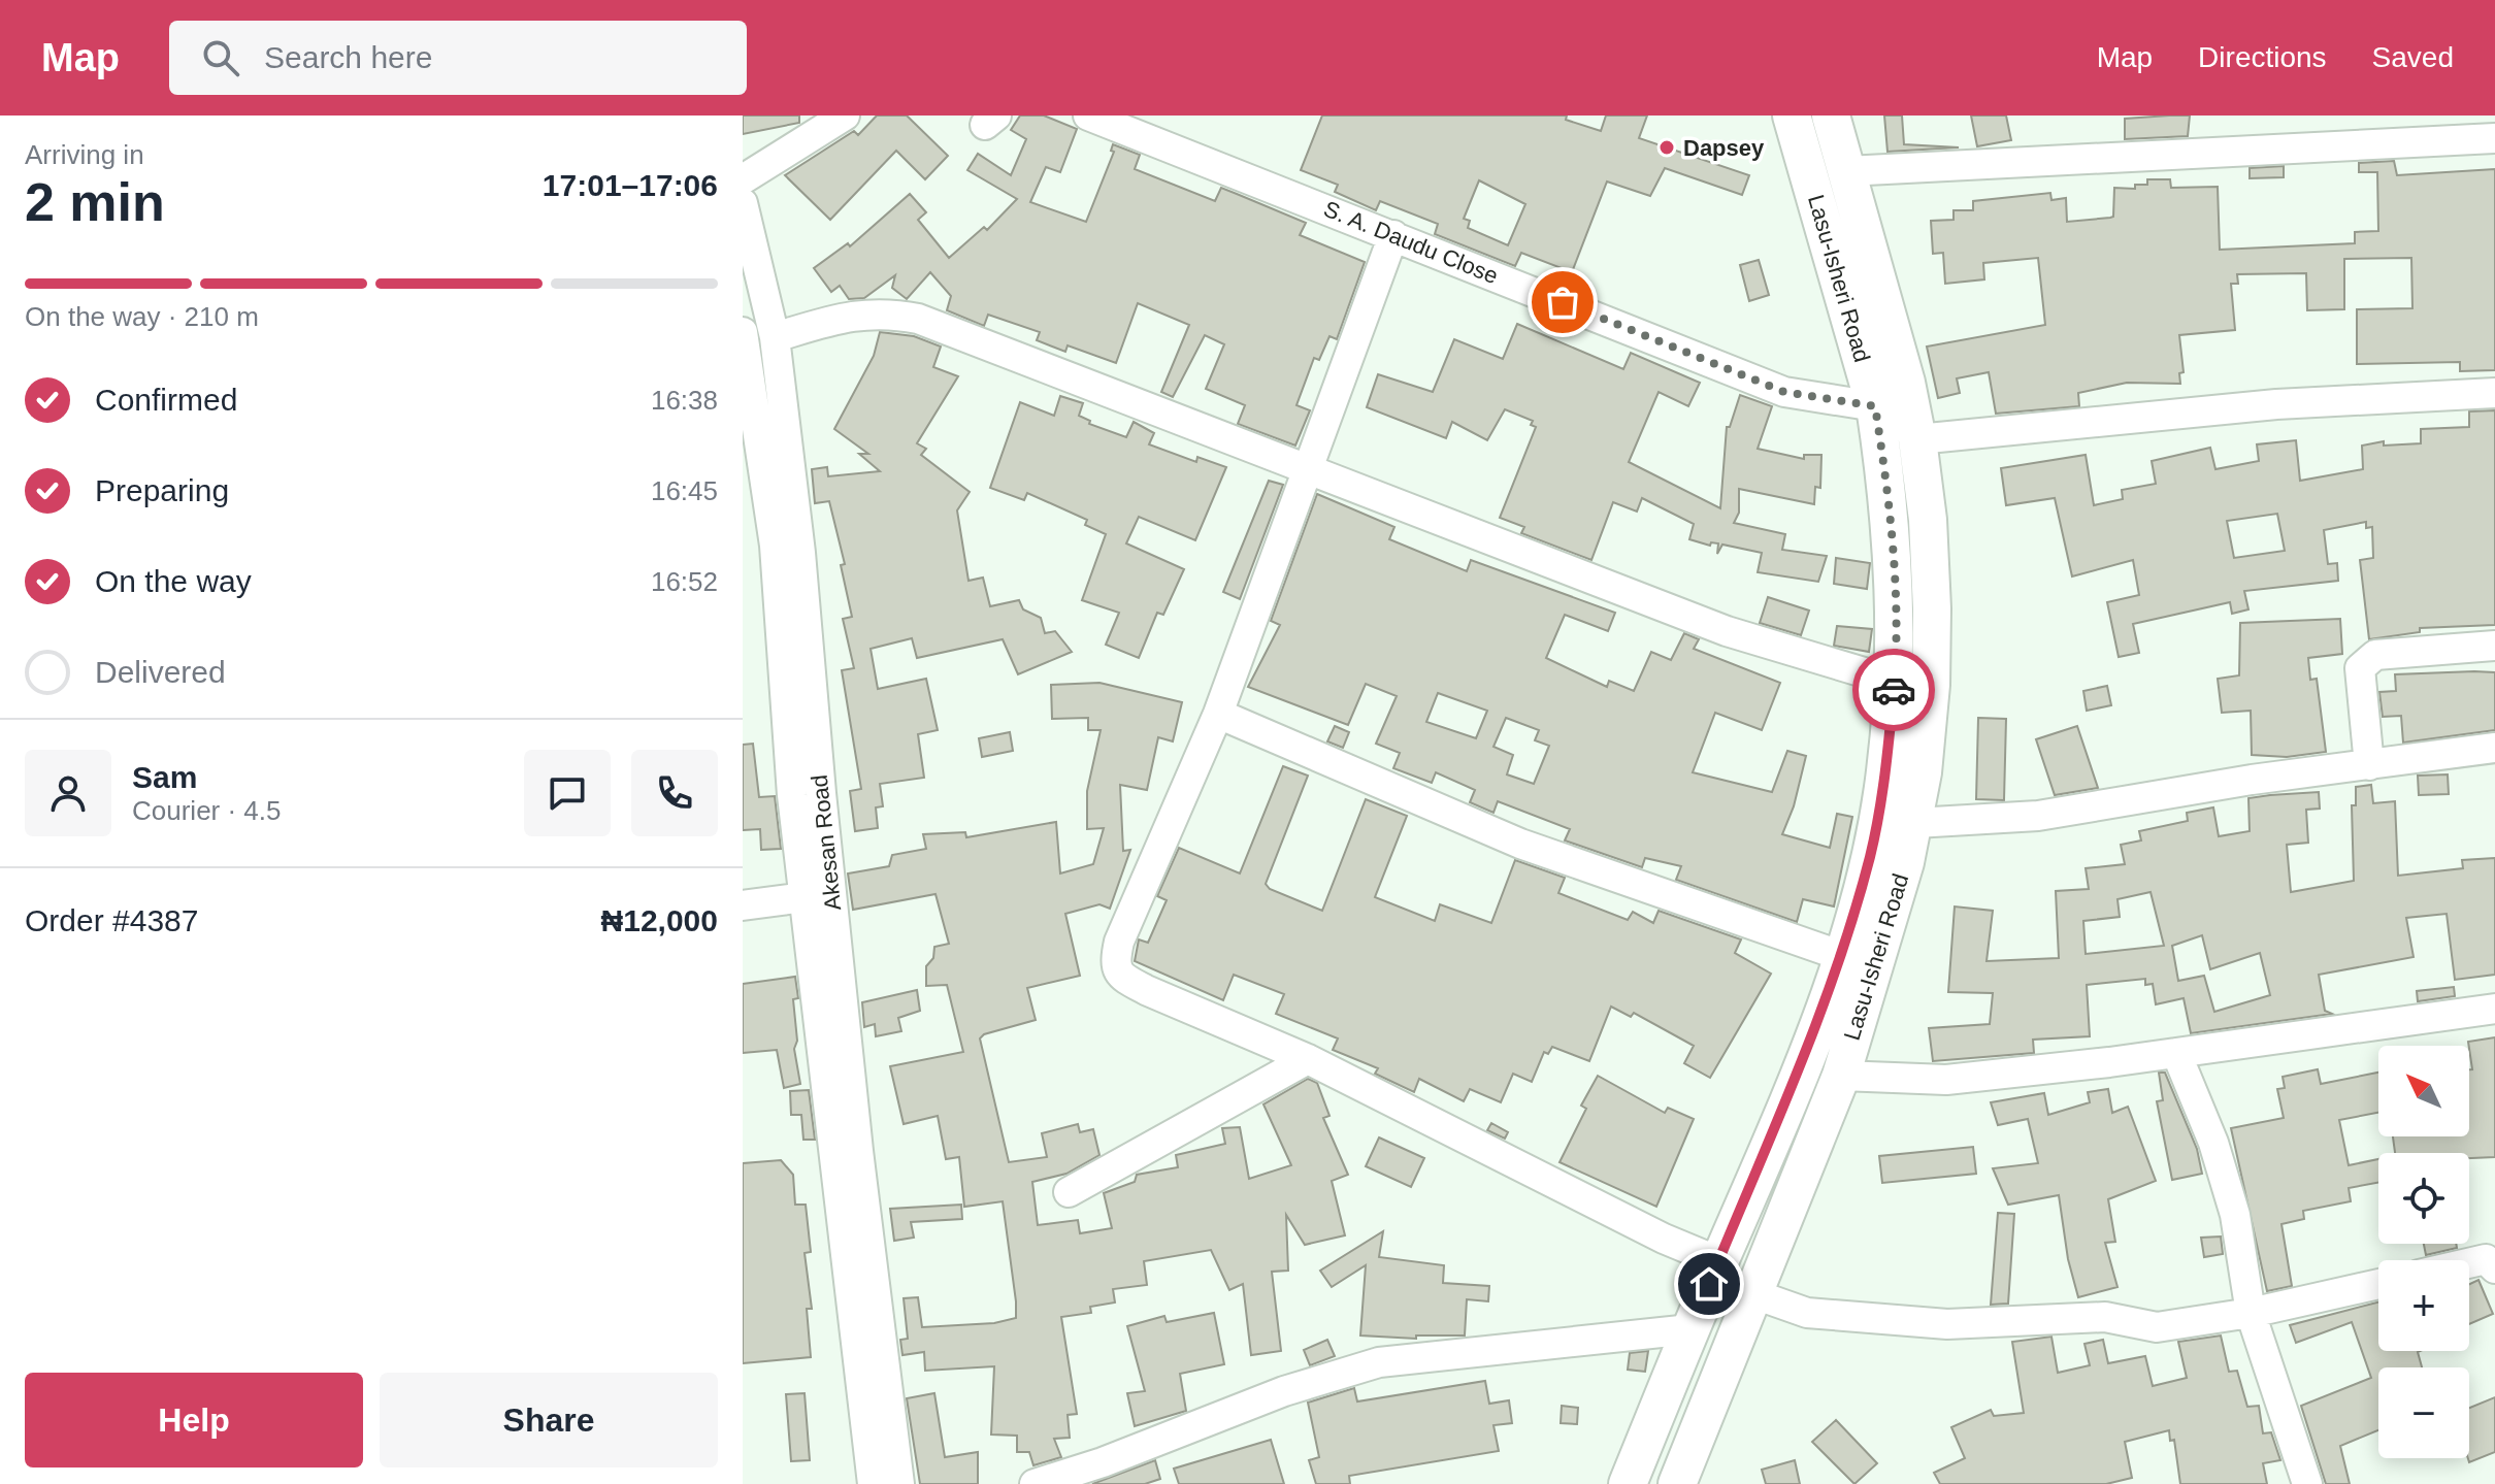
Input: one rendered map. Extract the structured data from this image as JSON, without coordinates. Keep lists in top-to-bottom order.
{
  "streets": {
    "main road": ["Lasu-Isheri Road"],
    "street": ["S. A. Daudu Close", "Akesan Road"]
  },
  "crossings": [
    ["S. A. Daudu Close", "Lasu-Isheri Road"]
  ],
  "places": ["Dapsey"],
  "north": "top left",
  "page": {
    "header": "Map",
    "search": "Search here",
    "nav": ["Map", "Directions", "Saved"],
    "heading": ["2 min", "Arriving in", "17:01–17:06"],
    "panel": [
      "Sam",
      "Courier · 4.5",
      "Order #4387",
      "₦12,000"
    ],
    "bar": "On the way · 210 m",
    "list": [
      ["Confirmed", "16:38"],
      ["Preparing", "16:45"],
      ["On the way", "16:52"],
      "Delivered"
    ],
    "map_buttons": ["+", "−"],
    "buttons": ["Help", "Share"]
  }
}
